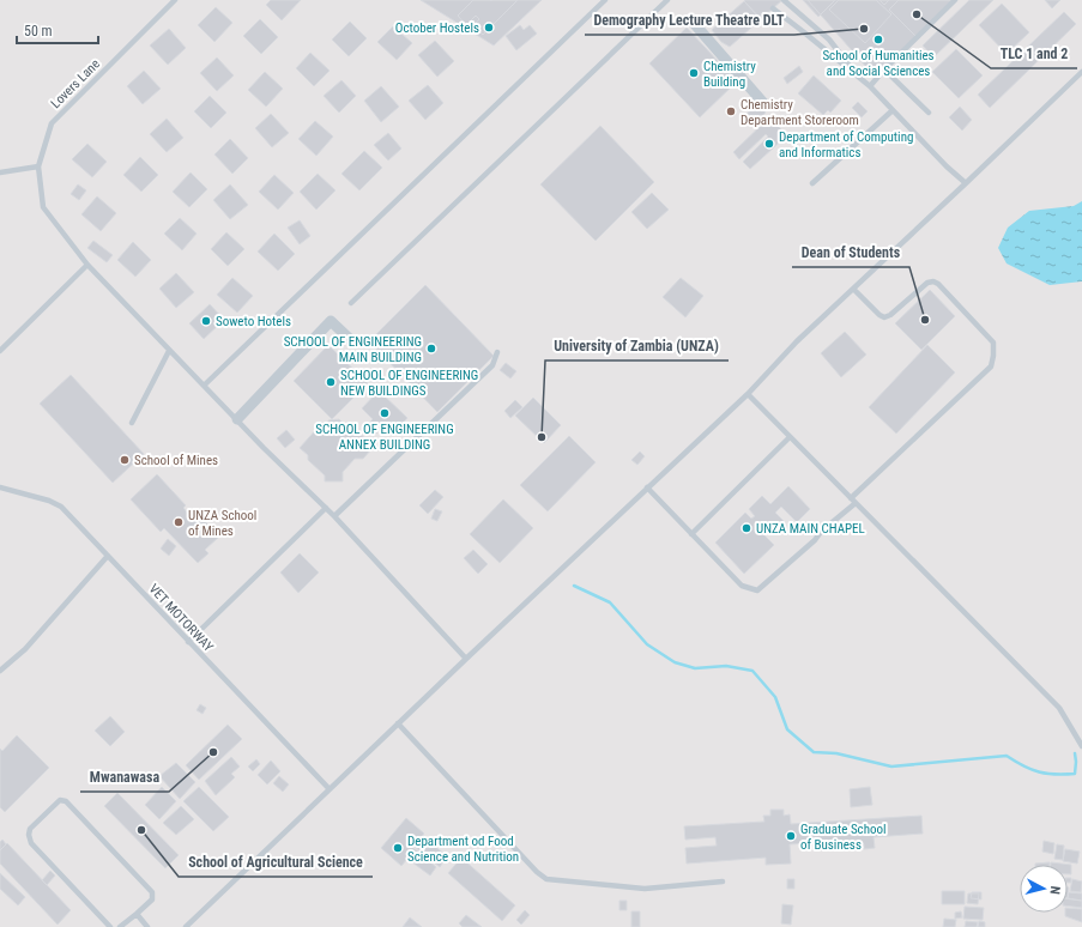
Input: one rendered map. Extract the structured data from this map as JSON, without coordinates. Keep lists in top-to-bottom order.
{
  "streets": {
    "lane": ["Lovers Lane", "VET MOTORWAY"]
  },
  "places": [
    "TLC 1 and 2",
    "October Hostels",
    "Demography Lecture Theatre DLT",
    "School of Humanities and Social Sciences",
    "Chemistry Building",
    "Chemistry Department Storeroom",
    "Department of Computing and Informatics",
    "Dean of Students",
    "Soweto Hotels",
    "SCHOOL OF ENGINEERING MAIN BUILDING",
    "SCHOOL OF ENGINEERING NEW BUILDINGS",
    "SCHOOL OF ENGINEERING ANNEX BUILDING",
    "University of Zambia (UNZA)",
    "School of Mines",
    "UNZA School of Mines",
    "UNZA MAIN CHAPEL",
    "Mwanawasa",
    "School of Agricultural Science",
    "Graduate School of Business",
    "Department od Food Science and Nutrition"
  ],
  "scale_bar": "50 m",
  "north": "right"
}
